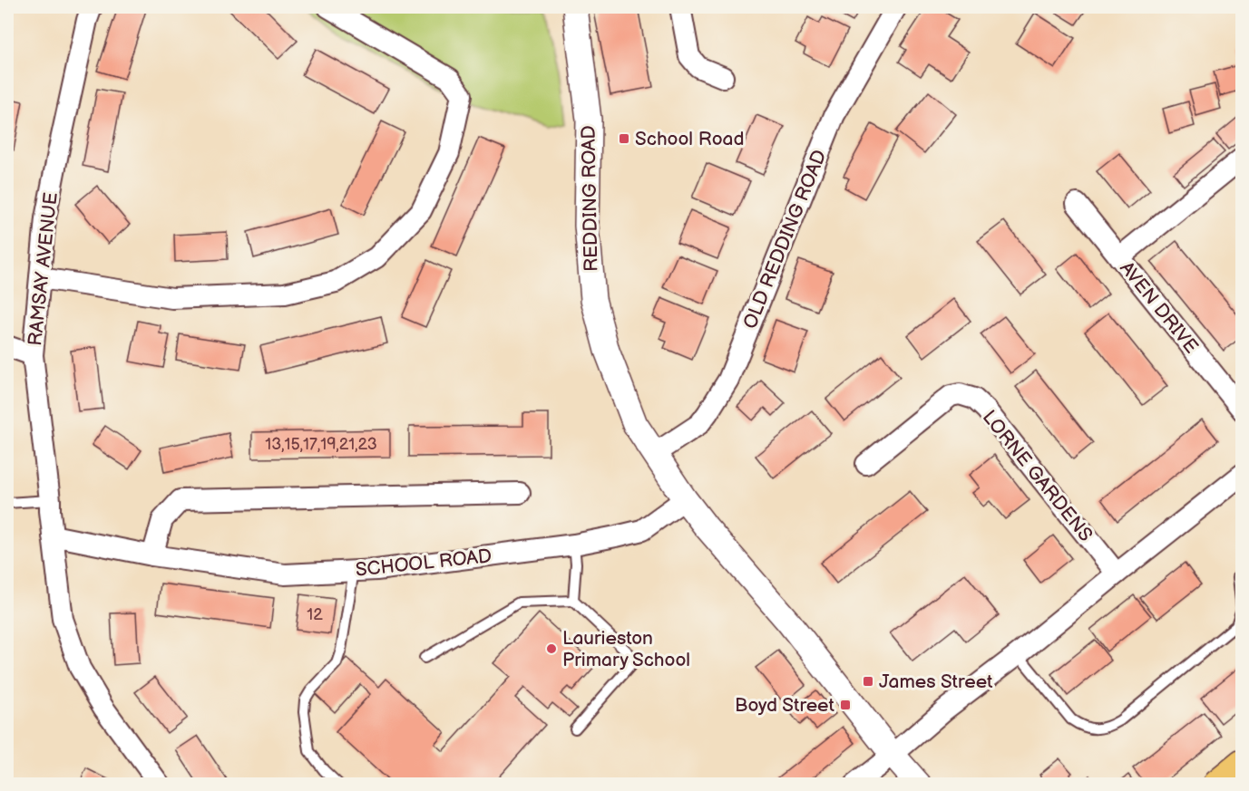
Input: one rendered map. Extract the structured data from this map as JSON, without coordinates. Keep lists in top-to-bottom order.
{
  "streets": {
    "street": [
      "REDDING ROAD",
      "OLD REDDING ROAD",
      "RAMSAY AVENUE",
      "AVEN DRIVE",
      "LORNE GARDENS",
      "SCHOOL ROAD"
    ]
  },
  "crossings": [
    ["REDDING ROAD", "OLD REDDING ROAD"],
    ["REDDING ROAD", "SCHOOL ROAD"],
    ["RAMSAY AVENUE", "SCHOOL ROAD"]
  ],
  "places": {
    "transit": ["School Road", "James Street", "Boyd Street"],
    "other": ["Laurieston Primary School"]
  },
  "house_numbers": ["13,15,17,19,21,23", "12"]
}
